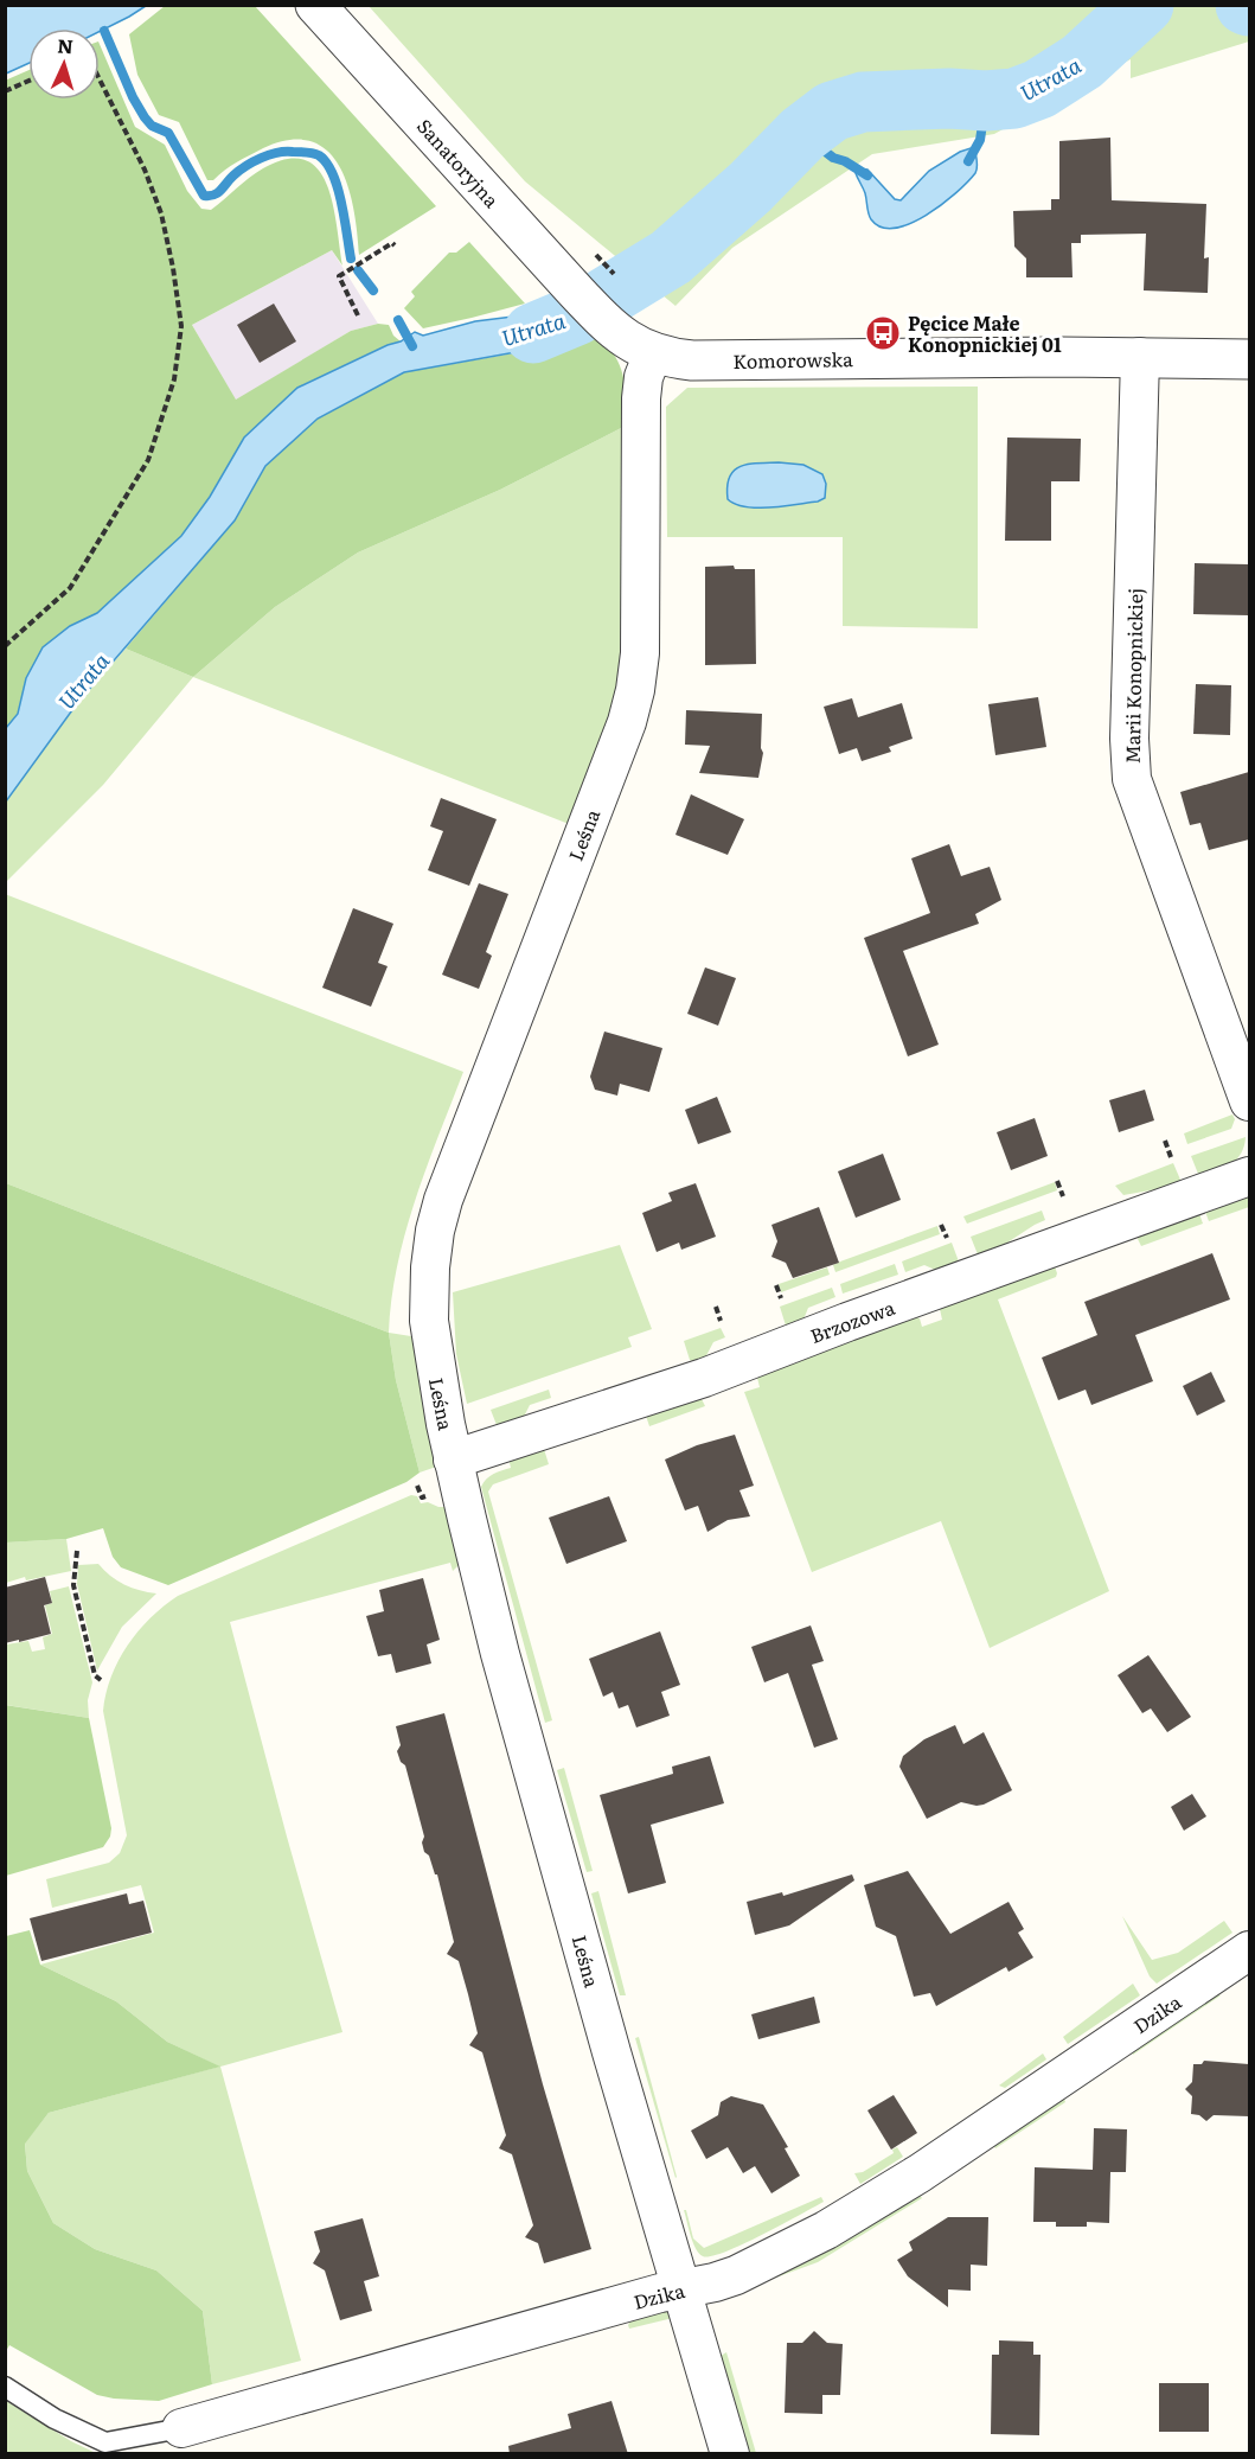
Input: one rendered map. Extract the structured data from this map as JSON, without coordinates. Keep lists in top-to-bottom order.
{
  "streets": {
    "street": [
      "Sanatoryjna",
      "Komorowska",
      "Marii Konopnickiej",
      "Leśna",
      "Brzozowa",
      "Dzika"
    ]
  },
  "crossings": [
    ["Sanatoryjna", "Komorowska"],
    ["Komorowska", "Marii Konopnickiej"],
    ["Komorowska", "Leśna"],
    ["Leśna", "Brzozowa"],
    ["Leśna", "Dzika"]
  ],
  "water": ["Utrata"],
  "places": {
    "bus stop": ["Pęcice Małe Konopnickiej 01"]
  },
  "north": "top"
}
